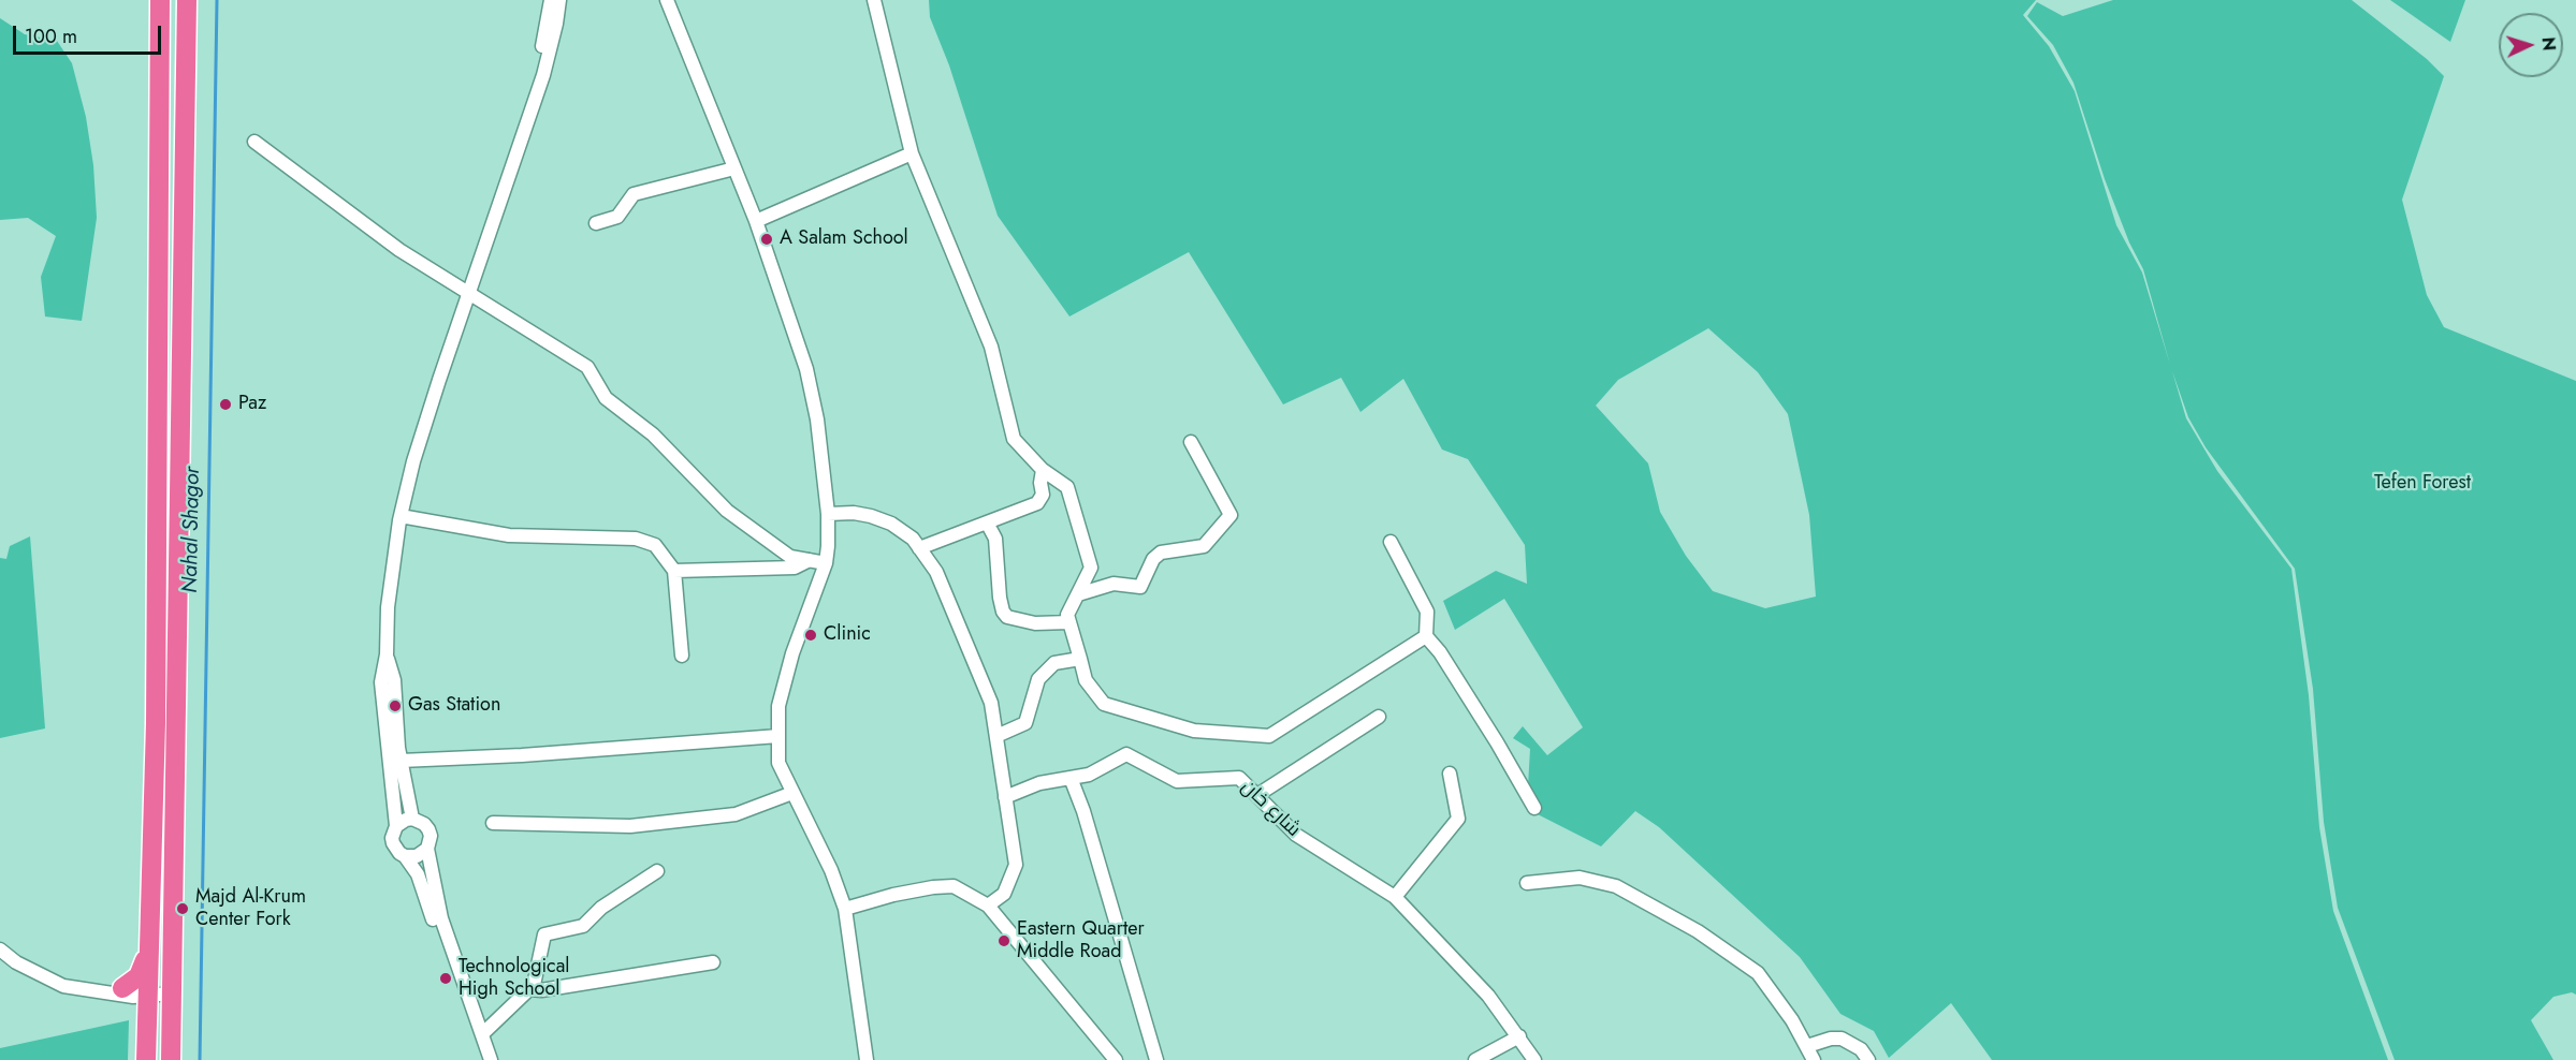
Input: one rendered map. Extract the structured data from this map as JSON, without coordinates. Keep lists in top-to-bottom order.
{
  "streets": {
    "street": ["شارع خان"]
  },
  "water": ["Nahal Shagor"],
  "parks": ["Tefen Forest"],
  "places": [
    "A Salam School",
    "Paz",
    "Clinic",
    "Gas Station",
    "Majd Al-Krum Center Fork",
    "Eastern Quarter Middle Road",
    "Technological High School"
  ],
  "scale_bar": "100 m",
  "north": "right"
}
